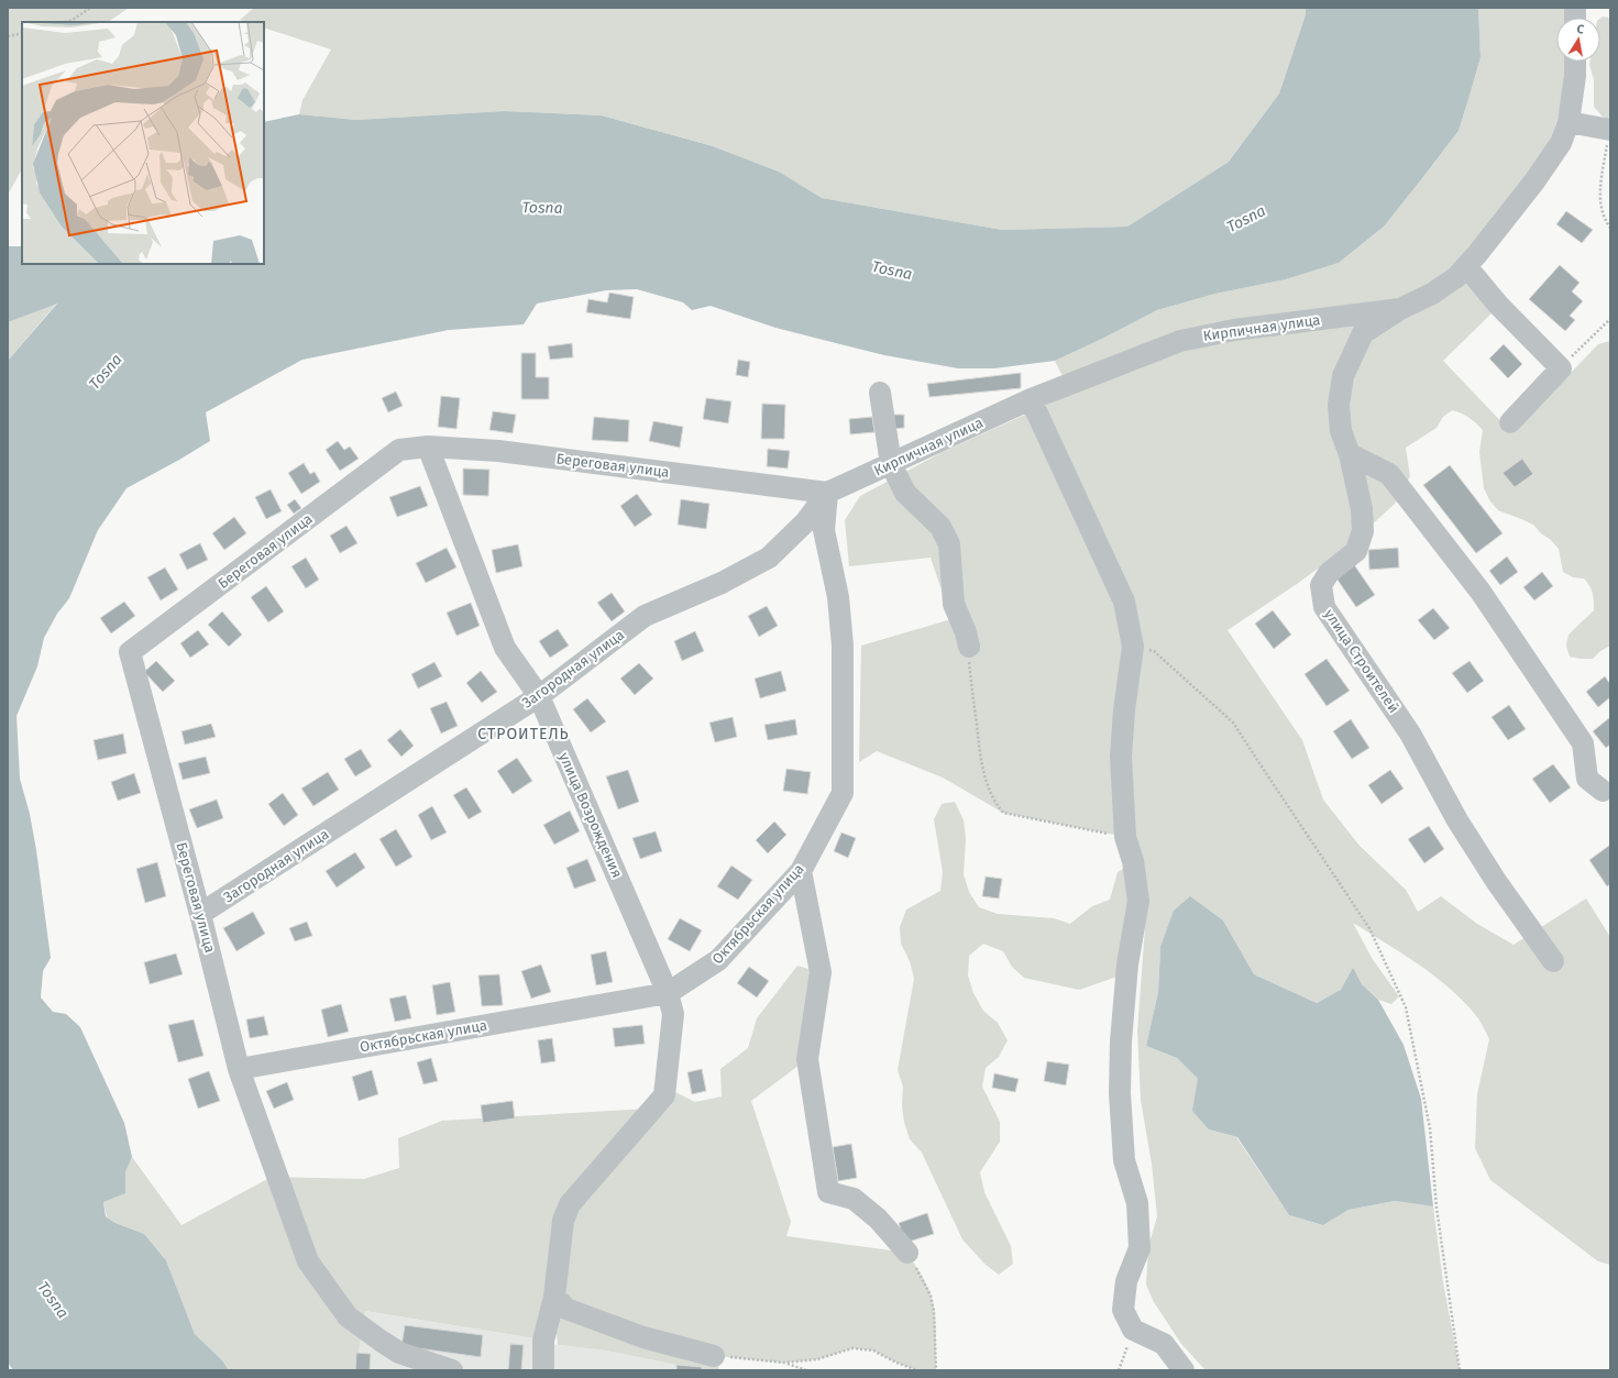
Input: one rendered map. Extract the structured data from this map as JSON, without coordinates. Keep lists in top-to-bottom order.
{
  "streets": {
    "street": [
      "Кирпичная улица",
      "Береговая улица",
      "улица Строителей",
      "Загородная улица",
      "улица Возрождения",
      "Октябрьская улица"
    ]
  },
  "crossings": [
    ["Кирпичная улица", "Береговая улица"],
    ["Кирпичная улица", "улица Строителей"],
    ["Кирпичная улица", "Загородная улица"],
    ["Кирпичная улица", "Октябрьская улица"],
    ["Береговая улица", "Загородная улица"],
    ["Береговая улица", "улица Возрождения"],
    ["Береговая улица", "Октябрьская улица"],
    ["Загородная улица", "улица Возрождения"],
    ["Загородная улица", "Октябрьская улица"],
    ["улица Возрождения", "Октябрьская улица"]
  ],
  "districts": ["СТРОИТЕЛЬ"],
  "water": ["Tosna"],
  "north": "top"
}
